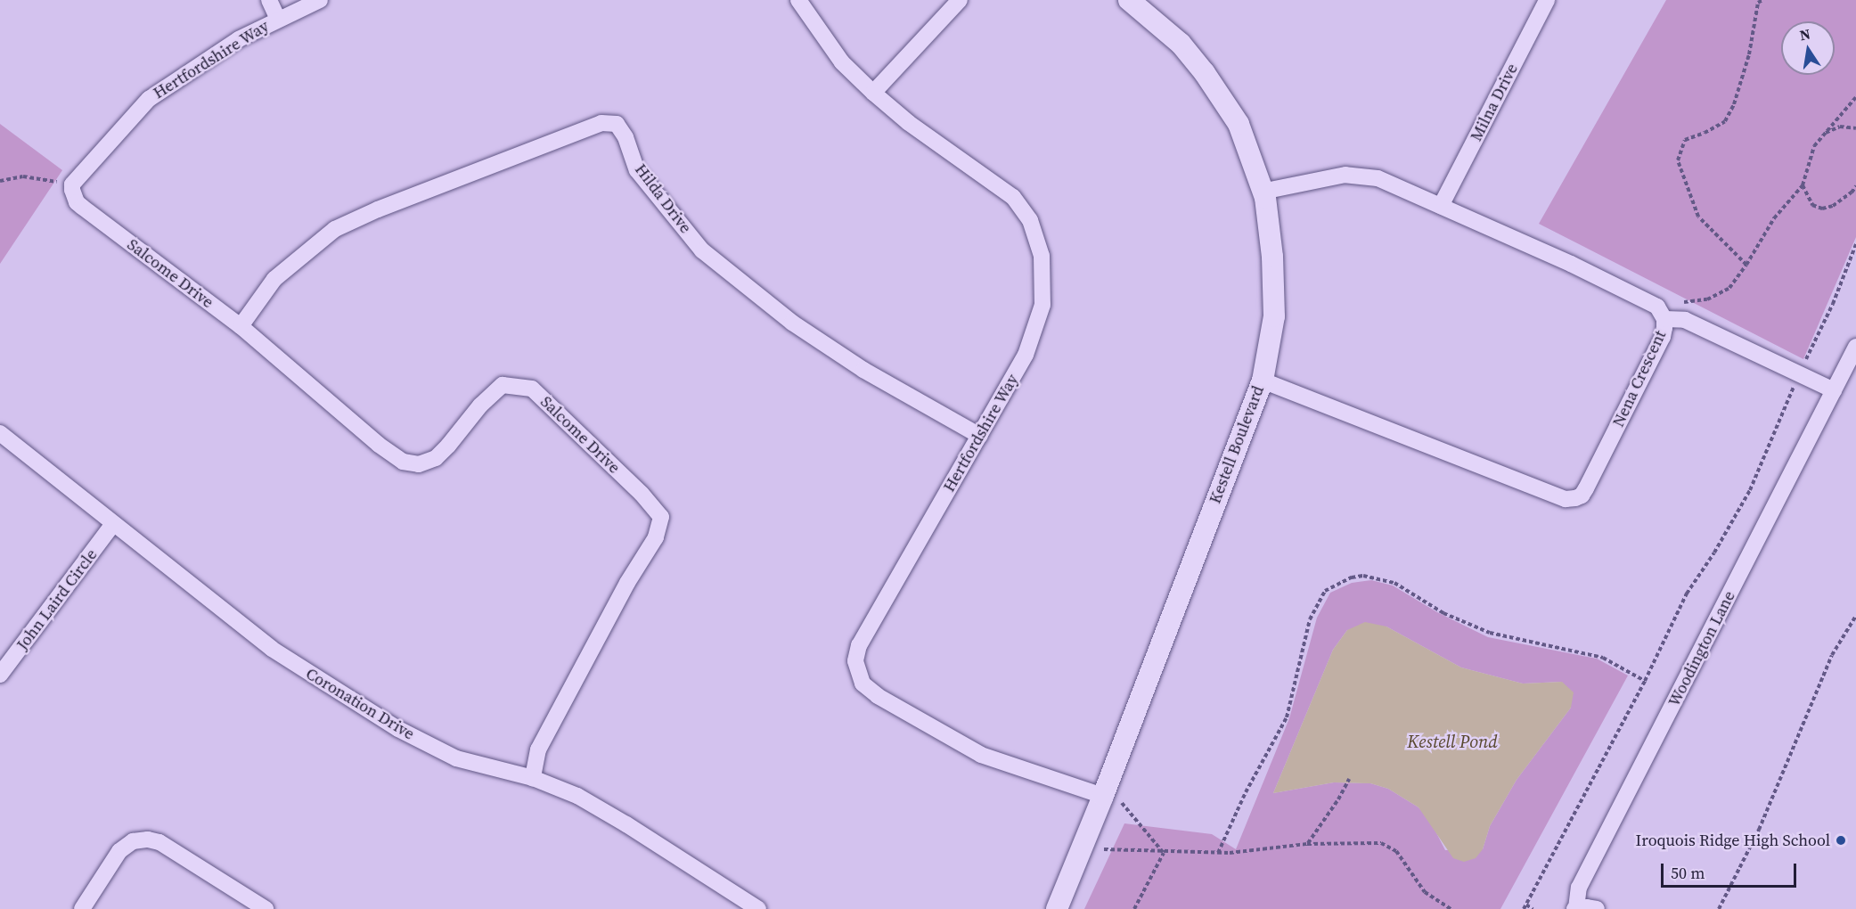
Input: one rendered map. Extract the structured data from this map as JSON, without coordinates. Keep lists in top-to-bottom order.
{
  "streets": {
    "street": [
      "Hertfordshire Way",
      "Milna Drive",
      "Hilda Drive",
      "Salcome Drive",
      "Nena Crescent",
      "Kestell Boulevard",
      "John Laird Circle",
      "Woodington Lane",
      "Coronation Drive"
    ]
  },
  "crossings": [
    ["Hertfordshire Way", "Hilda Drive"],
    ["Hertfordshire Way", "Salcome Drive"],
    ["Hertfordshire Way", "Kestell Boulevard"],
    ["Milna Drive", "Nena Crescent"],
    ["Hilda Drive", "Salcome Drive"],
    ["Salcome Drive", "Coronation Drive"],
    ["Nena Crescent", "Kestell Boulevard"],
    ["John Laird Circle", "Coronation Drive"]
  ],
  "water": ["Kestell Pond"],
  "places": ["Iroquois Ridge High School"],
  "scale_bar": "50 m",
  "north": "top"
}
